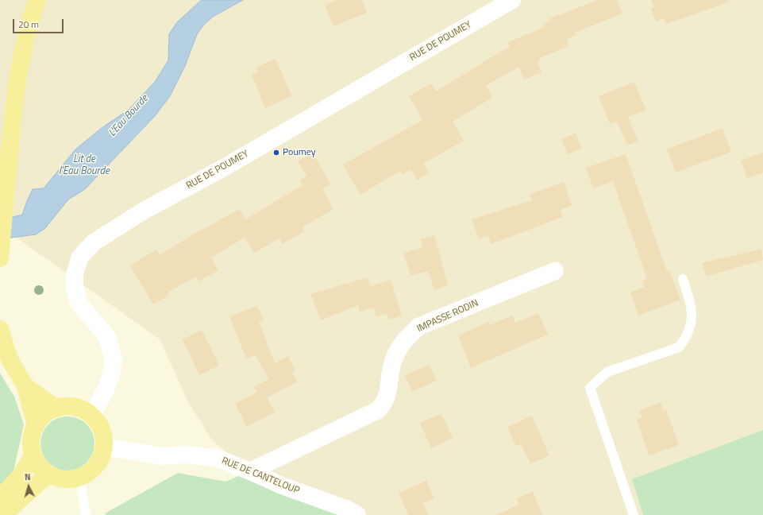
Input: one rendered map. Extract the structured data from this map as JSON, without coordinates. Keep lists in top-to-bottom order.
{
  "streets": {
    "street": ["RUE DE POUMEY", "IMPASSE RODIN", "RUE DE CANTELOUP"]
  },
  "crossings": [
    ["RUE DE POUMEY", "RUE DE CANTELOUP"],
    ["IMPASSE RODIN", "RUE DE CANTELOUP"]
  ],
  "water": ["L'Eau Bourde", "Lit de l'Eau Bourde"],
  "places": ["Poumey"],
  "scale_bar": "20 m",
  "north": "top"
}
